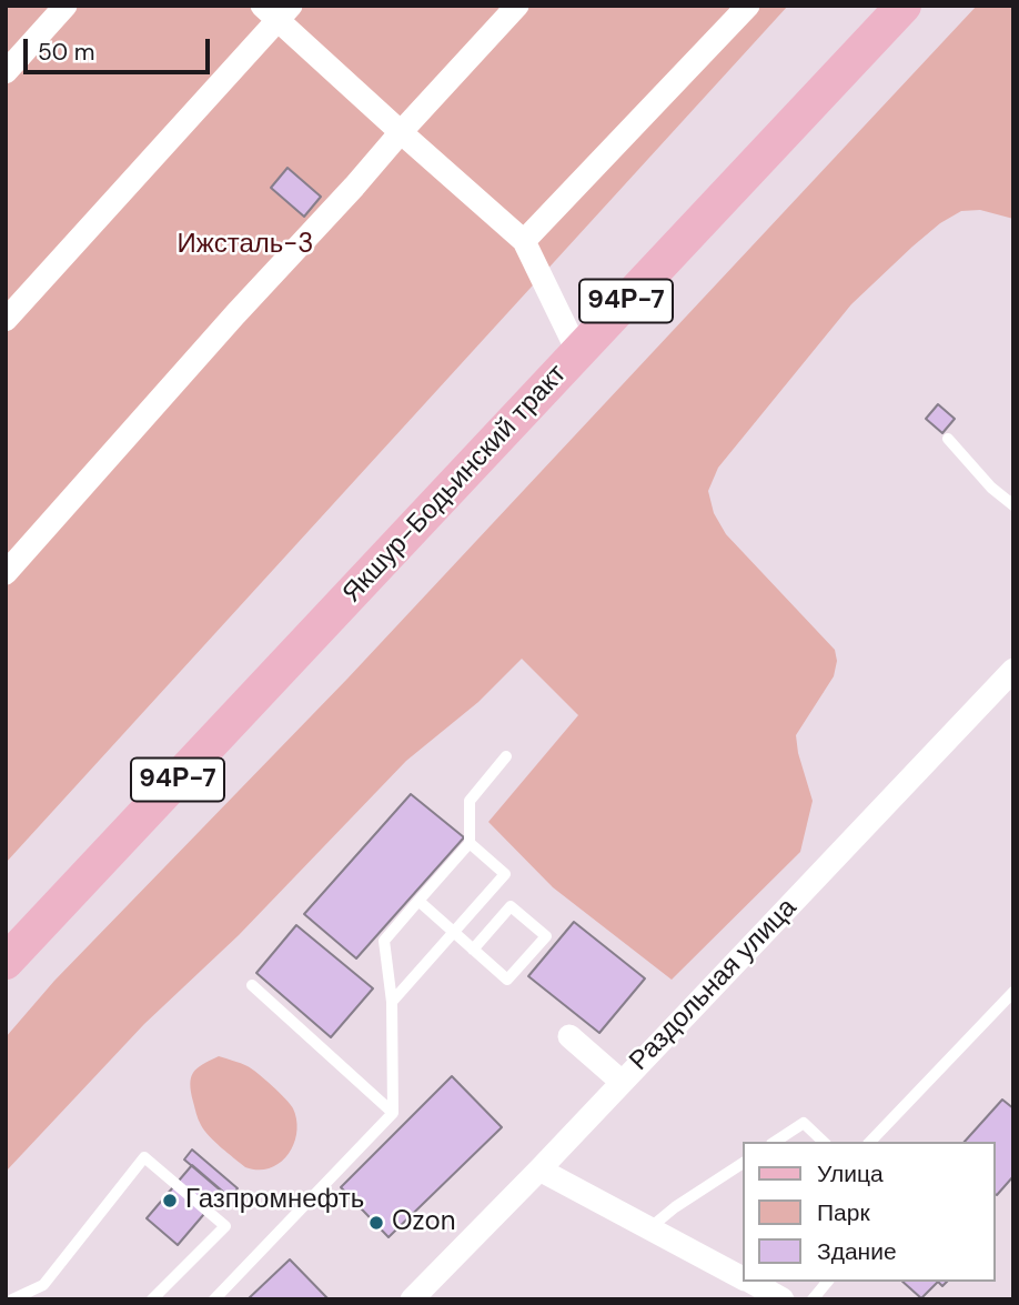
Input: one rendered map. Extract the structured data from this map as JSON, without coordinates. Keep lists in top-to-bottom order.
{
  "streets": {
    "main road": ["94Р-7", "Якшур-Бодьинский тракт"],
    "street": ["Раздольная улица"]
  },
  "parks": ["Ижсталь-3"],
  "places": ["Газпромнефть", "Ozon"],
  "legend": ["Улица", "Парк", "Здание"],
  "scale_bar": "50 m"
}
